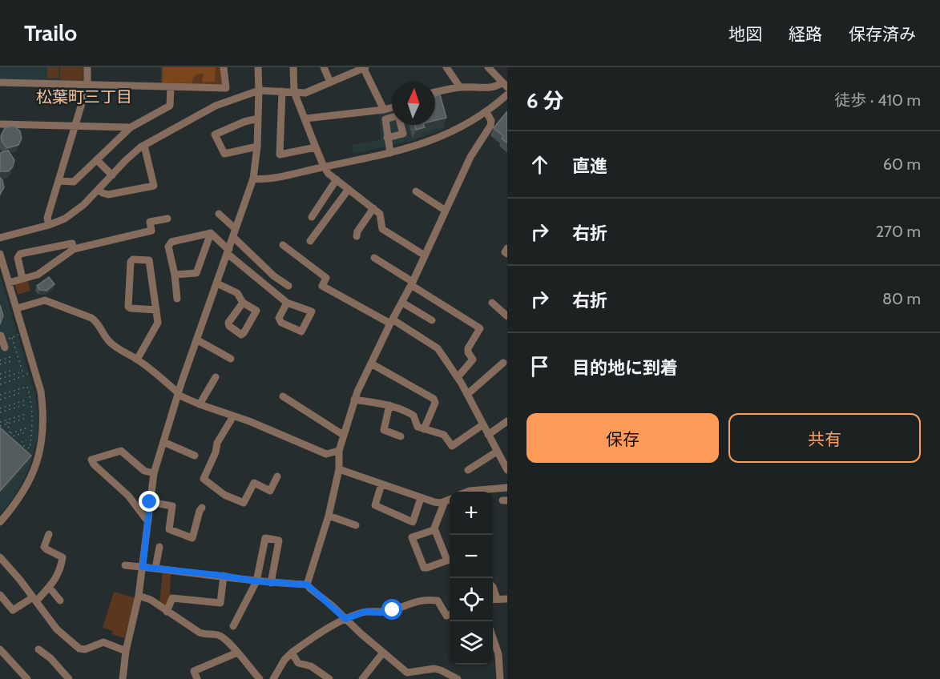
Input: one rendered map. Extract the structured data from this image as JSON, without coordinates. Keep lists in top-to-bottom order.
{
  "districts": ["松葉町三丁目"],
  "north": "top",
  "page": {
    "header": "Trailo",
    "nav": ["地図", "経路", "保存済み"],
    "heading": ["6 分", "徒歩 · 410 m"],
    "list": [
      ["直進", "60 m"],
      ["右折", "270 m"],
      ["右折", "80 m"],
      "目的地に到着"
    ],
    "buttons": ["保存", "共有"],
    "map_buttons": ["+", "−"]
  }
}
